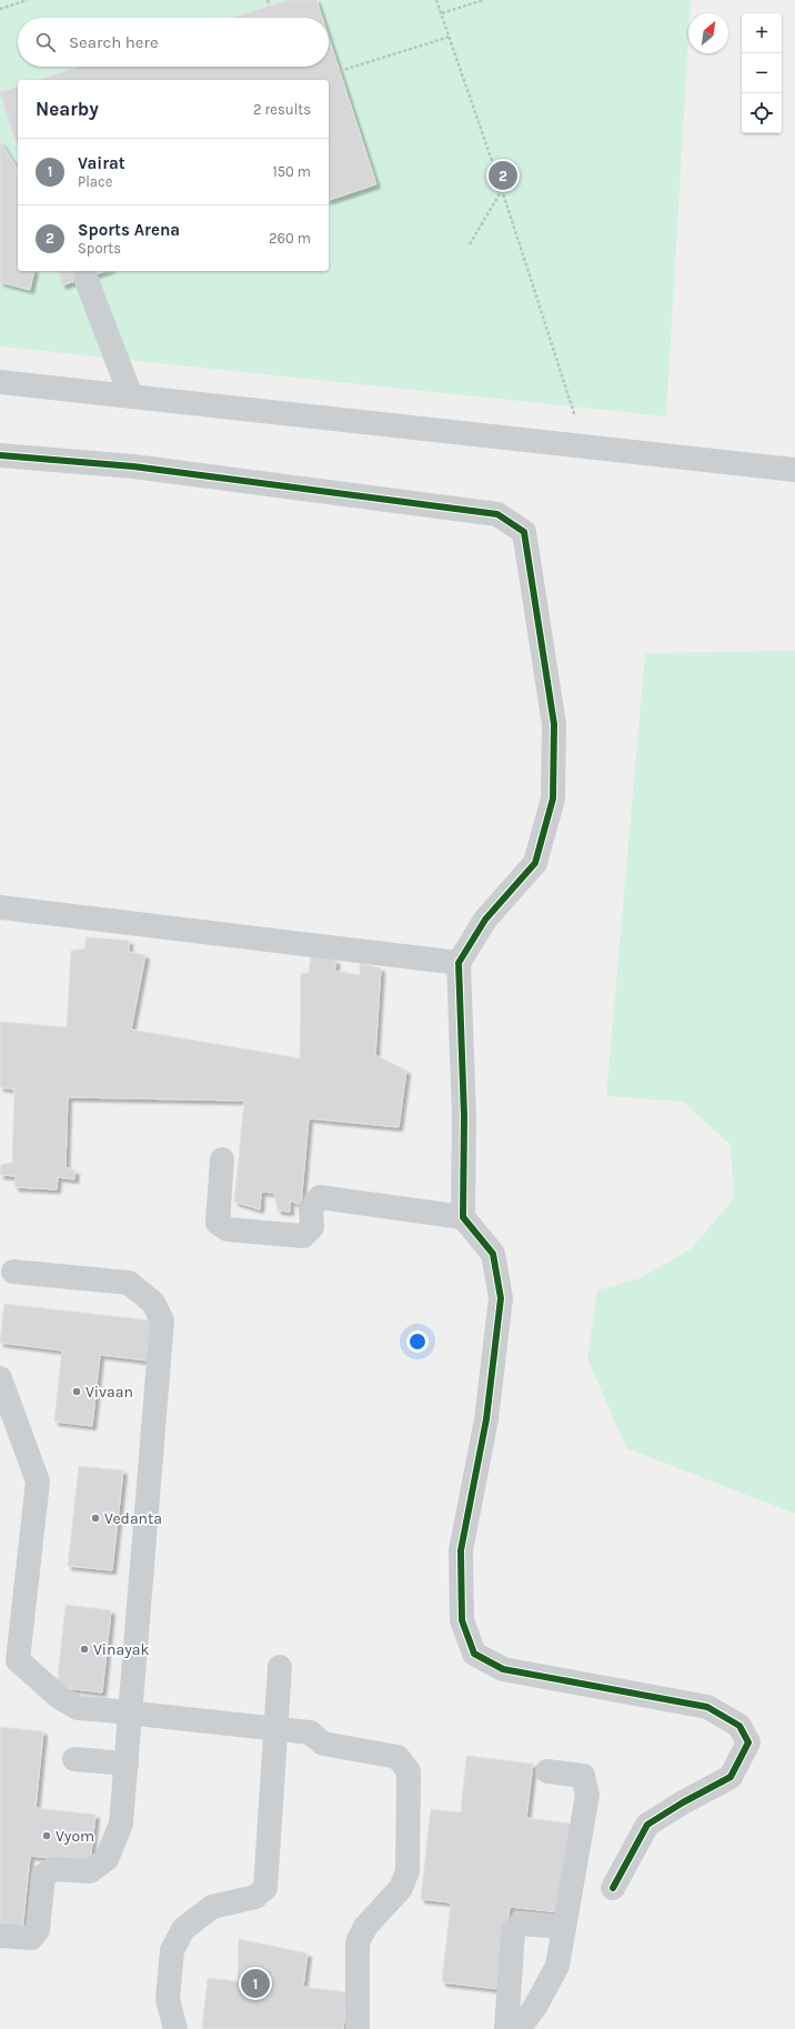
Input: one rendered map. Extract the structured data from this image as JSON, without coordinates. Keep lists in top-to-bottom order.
{
  "places": [
    "Vivaan",
    "Vedanta",
    "Vinayak",
    "Vyom"
  ],
  "north": "top right",
  "page": {
    "map_buttons": ["+", "−"],
    "search": "Search here",
    "heading": ["Nearby", "2 results"],
    "list": [
      {
        "mark": "1",
        "name": "Vairat",
        "note": "Place",
        "value": "150 m"
      },
      {
        "mark": "2",
        "name": "Sports Arena",
        "note": "Sports",
        "value": "260 m"
      }
    ],
    "pins": ["2", "1"]
  }
}
